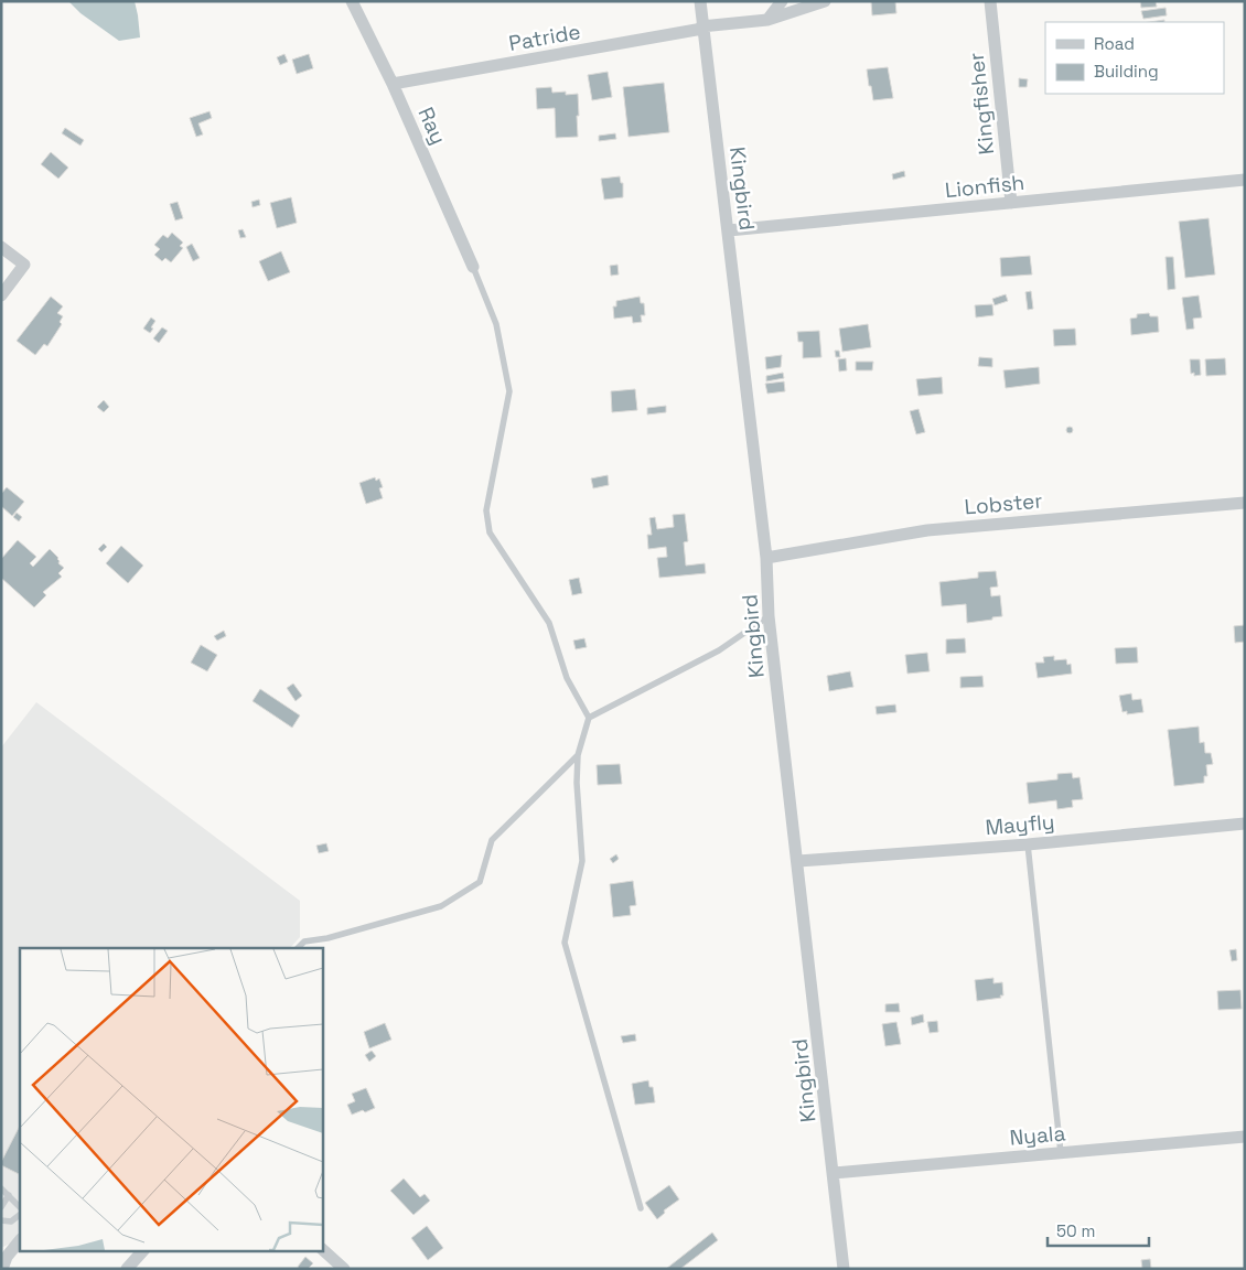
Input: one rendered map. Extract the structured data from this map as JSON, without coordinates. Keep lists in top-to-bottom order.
{
  "streets": {
    "street": [
      "Patride",
      "Kingfisher",
      "Ray",
      "Lionfish",
      "Kingbird",
      "Lobster",
      "Mayfly",
      "Nyala"
    ]
  },
  "crossings": [
    ["Patride", "Ray"],
    ["Patride", "Kingbird"],
    ["Kingfisher", "Lionfish"],
    ["Lionfish", "Kingbird"],
    ["Kingbird", "Lobster"],
    ["Kingbird", "Mayfly"],
    ["Kingbird", "Nyala"]
  ],
  "legend": ["Road", "Building"],
  "scale_bar": "50 m"
}
